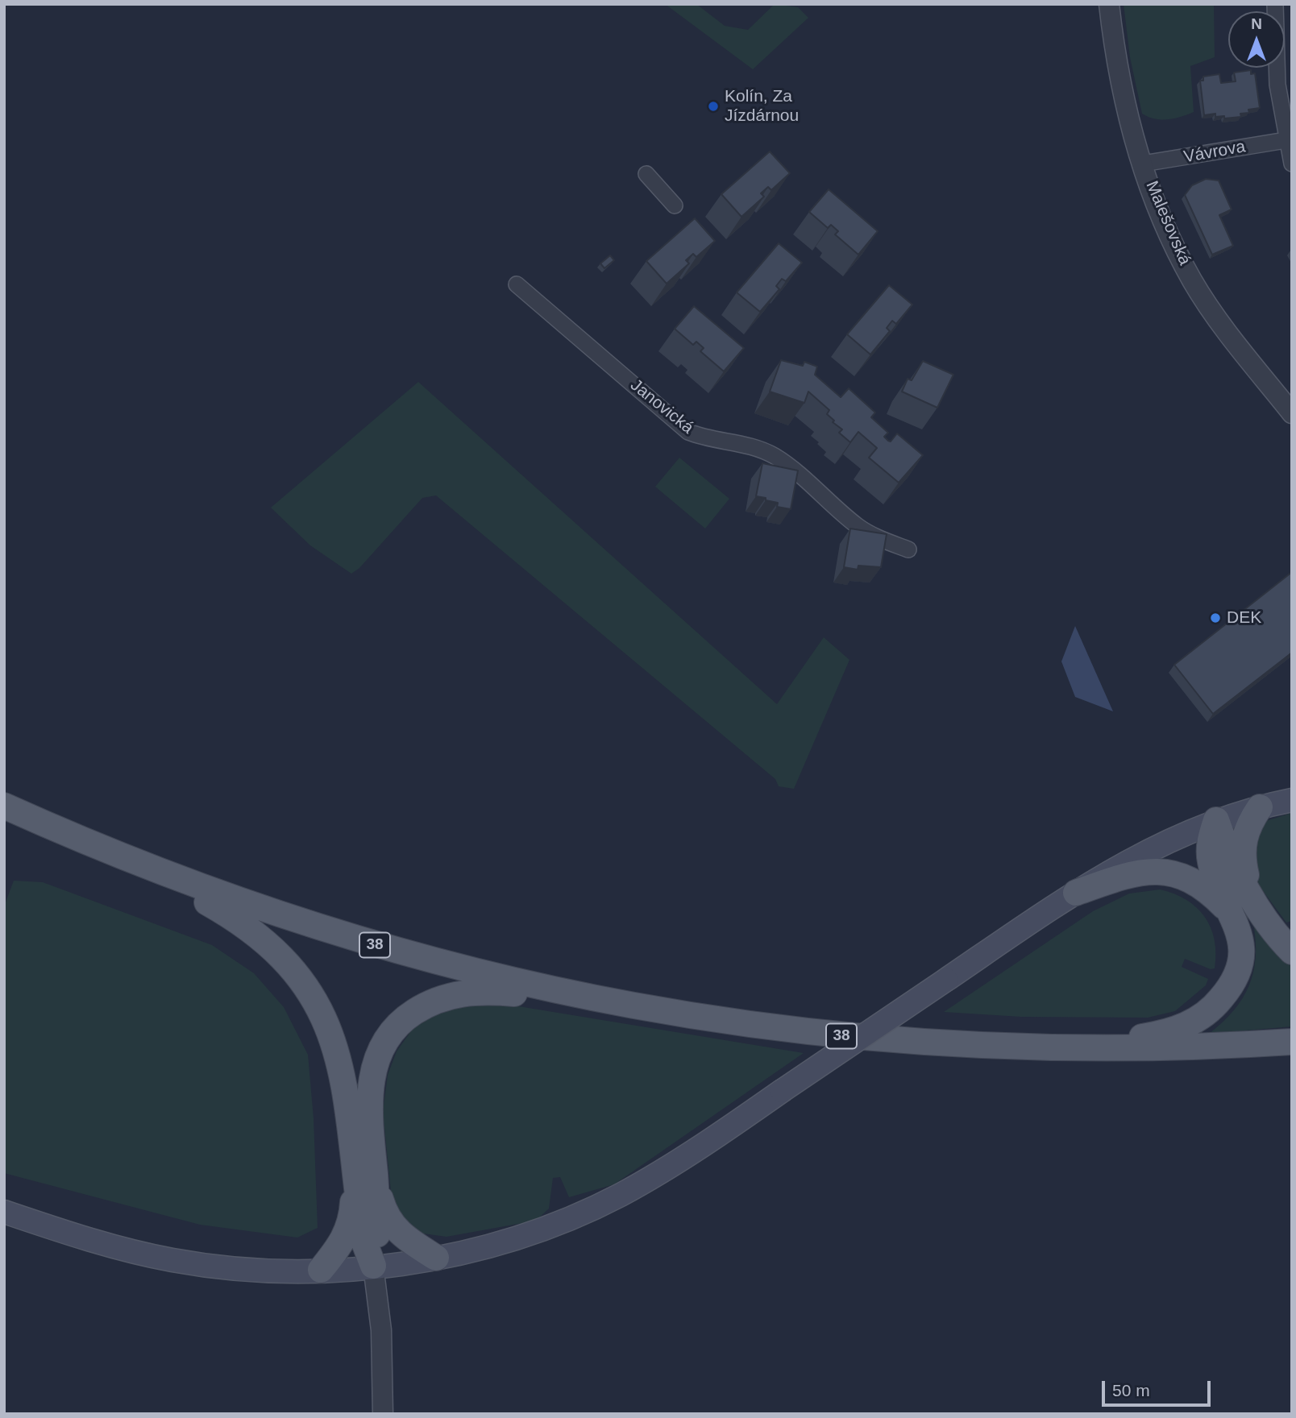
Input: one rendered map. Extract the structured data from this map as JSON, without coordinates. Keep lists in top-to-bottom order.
{
  "streets": {
    "main road": ["38"],
    "street": ["Vávrova", "Malešovská", "Janovická"]
  },
  "crossings": [
    ["Vávrova", "Malešovská"]
  ],
  "places": ["Kolín, Za Jízdárnou", "DEK"],
  "scale_bar": "50 m",
  "north": "top"
}
